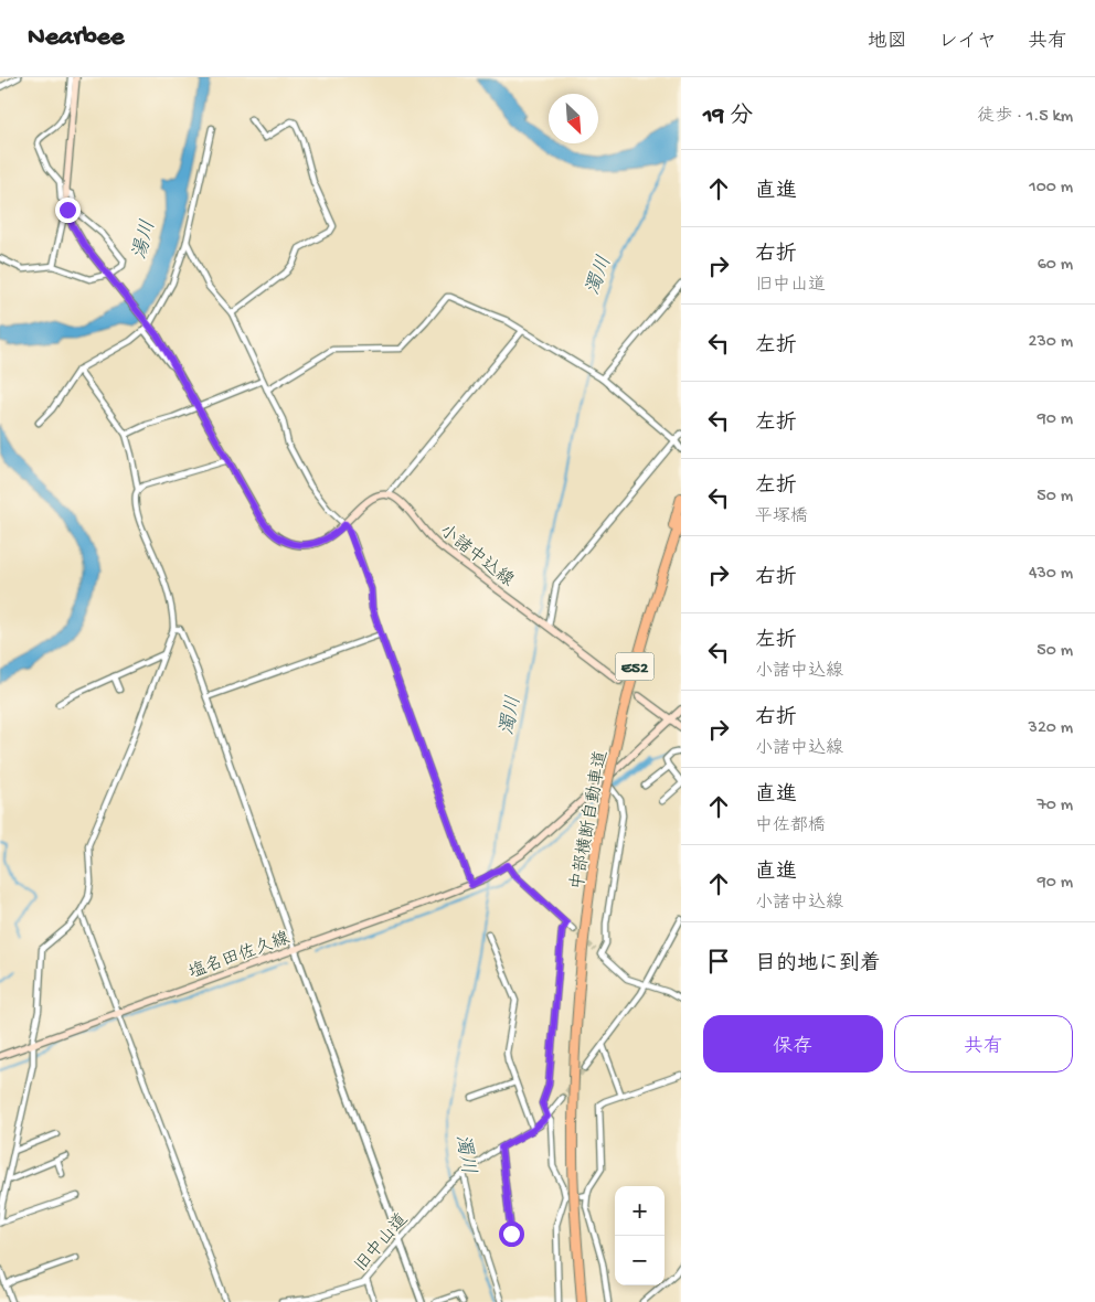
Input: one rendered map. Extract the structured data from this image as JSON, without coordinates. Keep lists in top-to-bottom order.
{
  "streets": {
    "highway": ["E52", "中部横断自動車道"],
    "main road": ["小諸中込線", "塩名田佐久線"],
    "street": ["旧中山道"]
  },
  "water": ["湯川", "濁川"],
  "north": "bottom right",
  "page": {
    "header": "Nearbee",
    "nav": ["地図", "レイヤ", "共有"],
    "heading": ["19 分", "徒歩 · 1.5 km"],
    "list": [
      ["直進", "100 m"],
      ["右折", "旧中山道", "60 m"],
      ["左折", "230 m"],
      ["左折", "90 m"],
      ["左折", "平塚橋", "50 m"],
      ["右折", "430 m"],
      ["左折", "小諸中込線", "50 m"],
      ["右折", "小諸中込線", "320 m"],
      ["直進", "中佐都橋", "70 m"],
      ["直進", "小諸中込線", "90 m"],
      "目的地に到着"
    ],
    "buttons": ["保存", "共有"],
    "map_buttons": ["+", "−"]
  }
}
